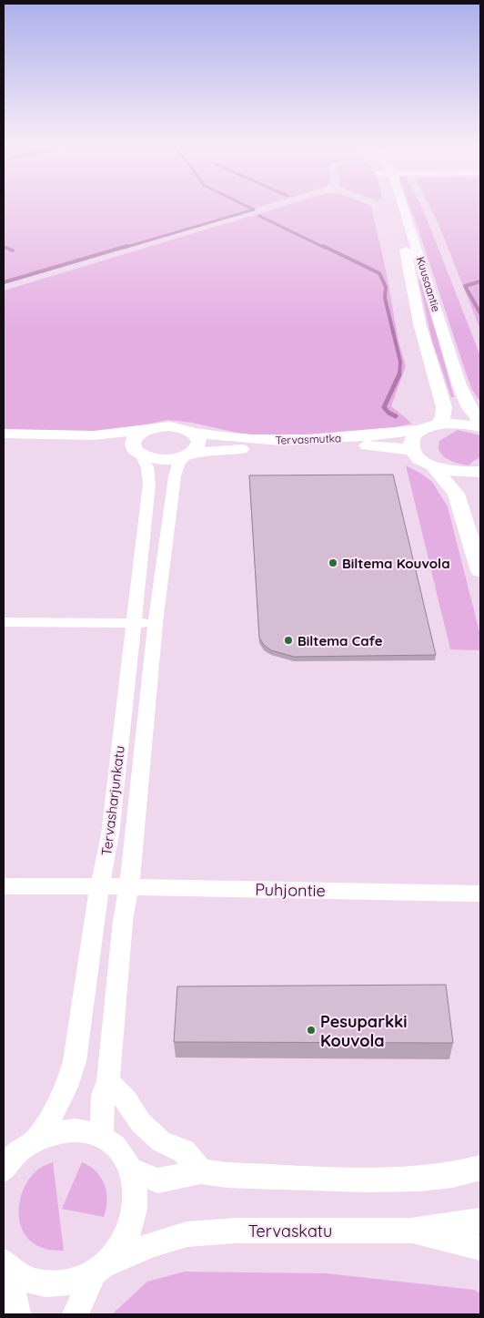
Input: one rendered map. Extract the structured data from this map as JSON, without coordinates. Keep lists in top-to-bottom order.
{
  "streets": {
    "main road": ["Kuusaantie", "Tervasmutka"],
    "street": ["Tervasharjunkatu", "Puhjontie", "Tervaskatu"]
  },
  "crossings": [
    ["Kuusaantie", "Tervasmutka"],
    ["Tervasmutka", "Tervasharjunkatu"],
    ["Tervasharjunkatu", "Puhjontie"]
  ],
  "places": ["Biltema Kouvola", "Biltema Cafe", "Pesuparkki Kouvola"]
}
